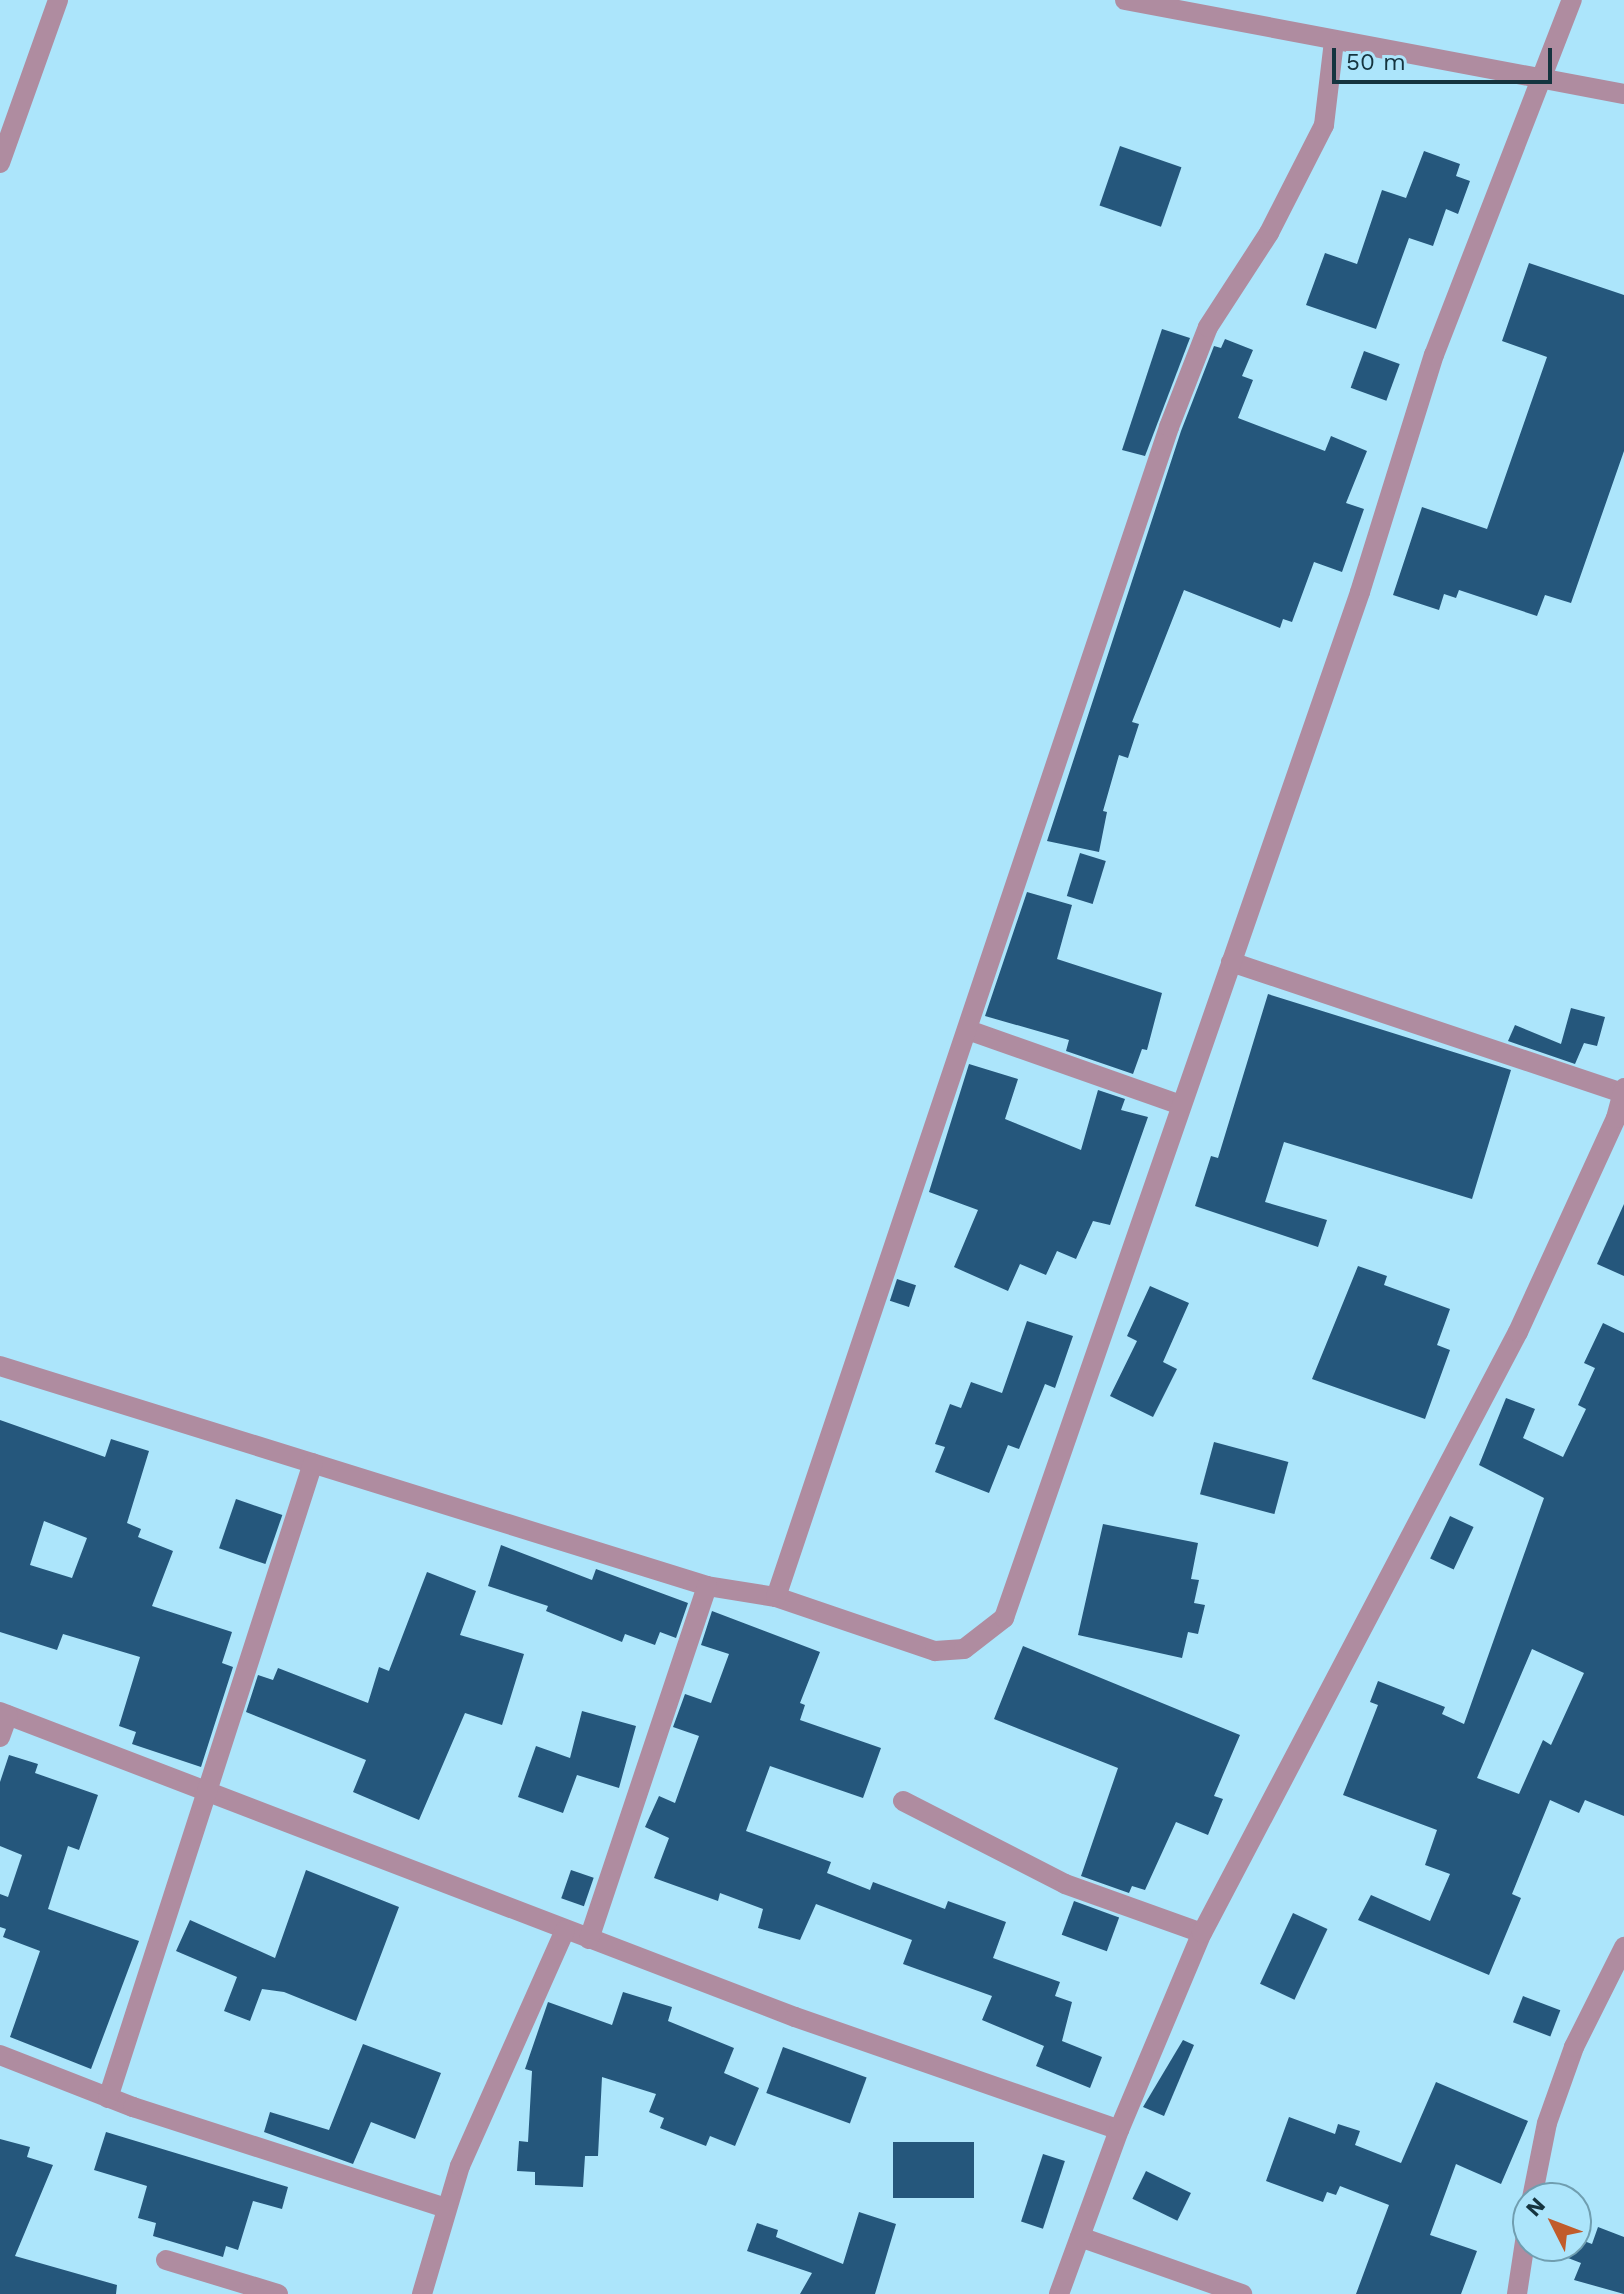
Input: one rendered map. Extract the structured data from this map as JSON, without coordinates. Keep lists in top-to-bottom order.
{
  "scale_bar": "50 m",
  "north": "top left"
}
